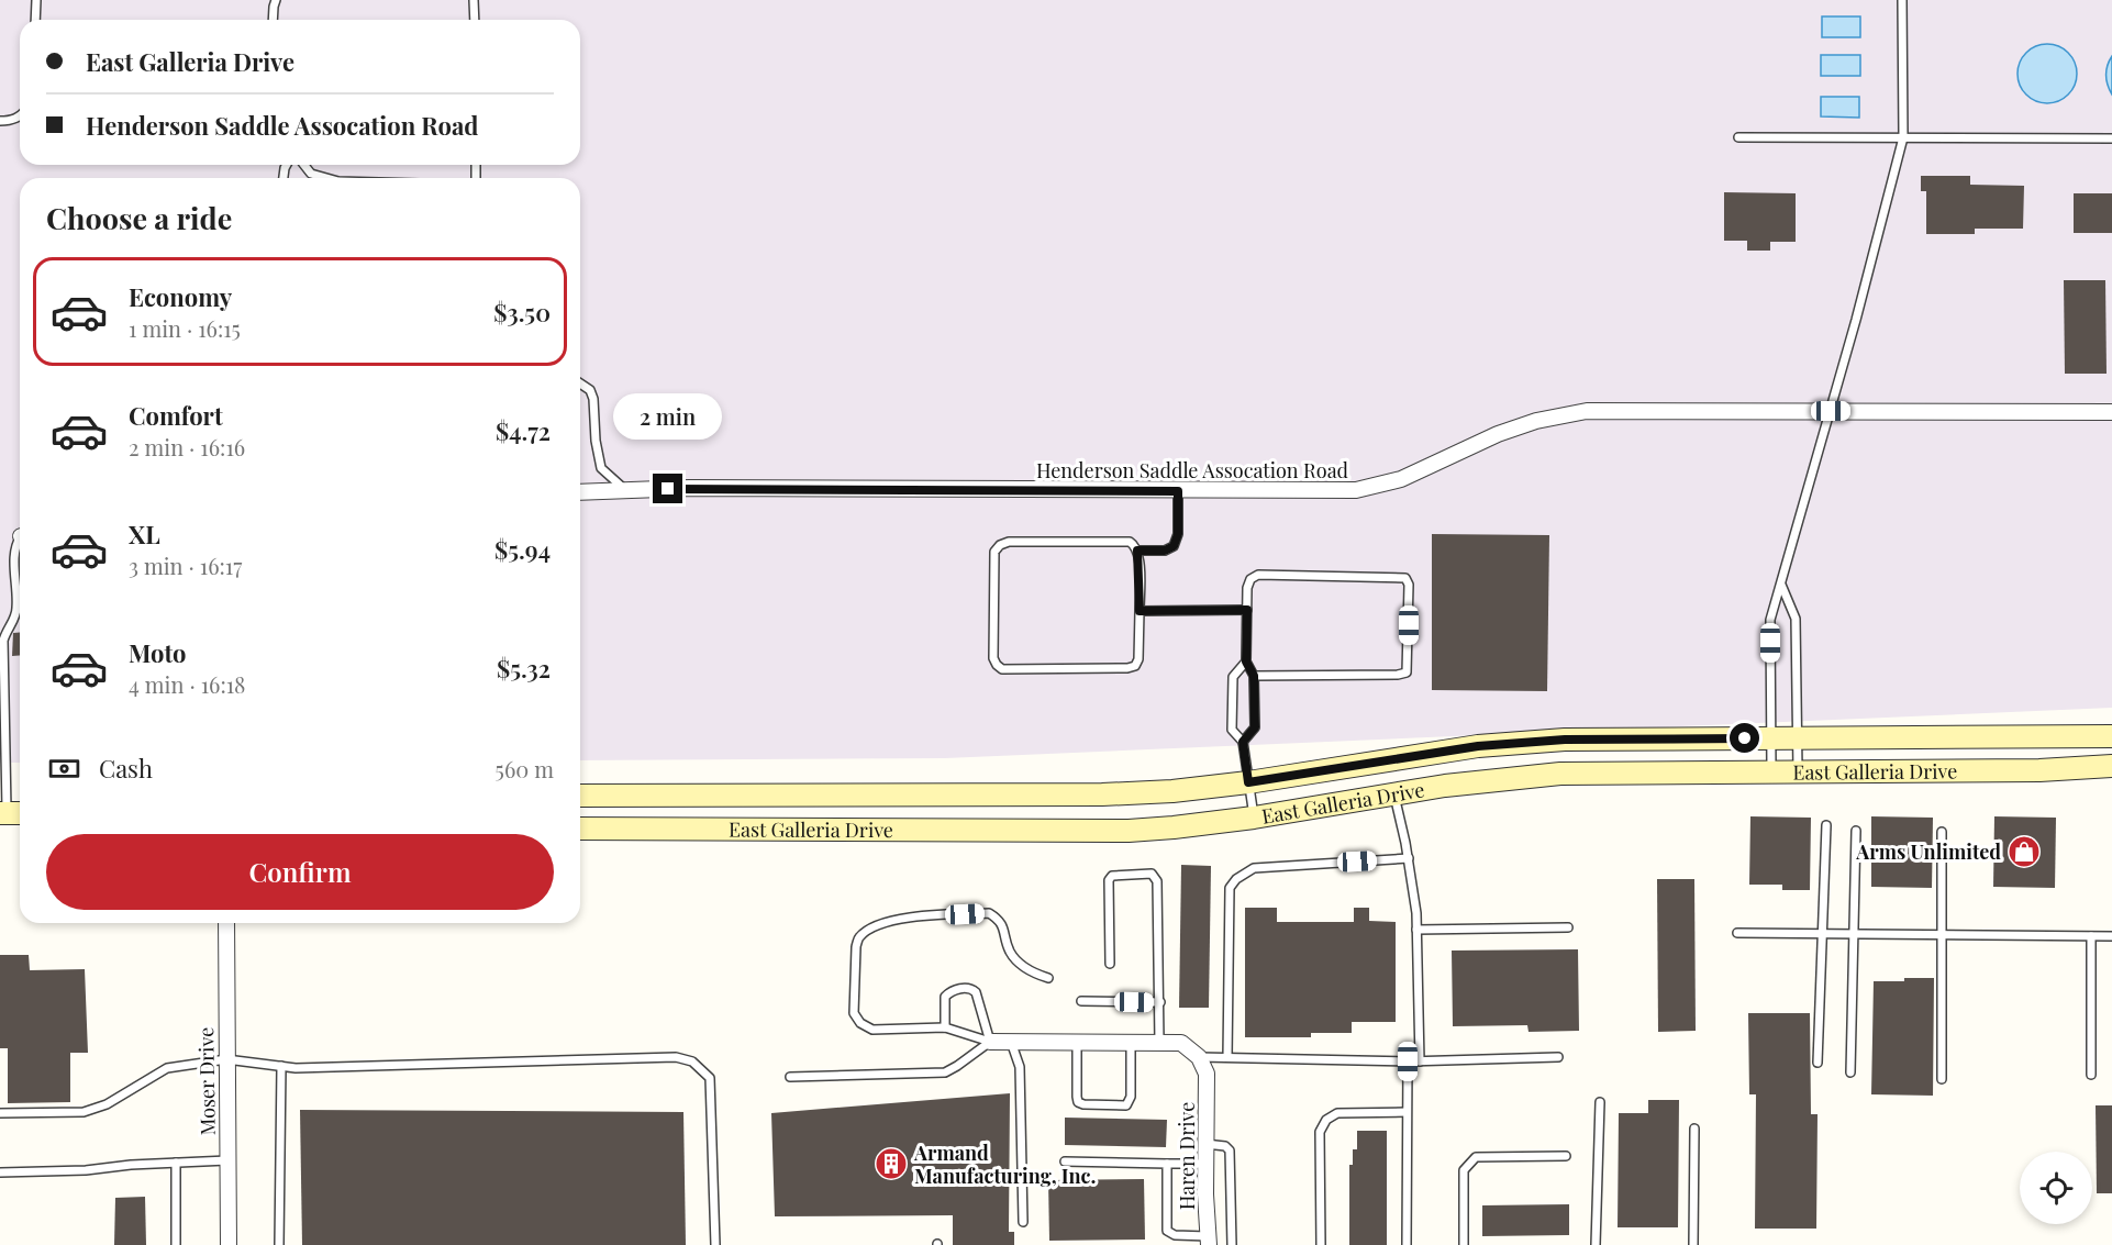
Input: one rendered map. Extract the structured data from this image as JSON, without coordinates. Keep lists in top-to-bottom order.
{
  "streets": {
    "main road": ["East Galleria Drive"],
    "street": ["Henderson Saddle Assocation Road", "Moser Drive", "Haren Drive"]
  },
  "places": {
    "shop": ["Arms Unlimited"],
    "building": ["Armand Manufacturing, Inc."]
  },
  "page": {
    "banner": ["East Galleria Drive", "Henderson Saddle Assocation Road"],
    "heading": "Choose a ride",
    "list": [
      {
        "name": "Economy",
        "note": "1 min · 16:15",
        "value": "$3.50"
      },
      {
        "name": "Comfort",
        "note": "2 min · 16:16",
        "value": "$4.72"
      },
      {
        "name": "XL",
        "note": "3 min · 16:17",
        "value": "$5.94"
      },
      {
        "name": "Moto",
        "note": "4 min · 16:18",
        "value": "$5.32"
      }
    ],
    "bubble": "2 min",
    "pay": ["Cash", "560 m"],
    "buttons": "Confirm"
  }
}
